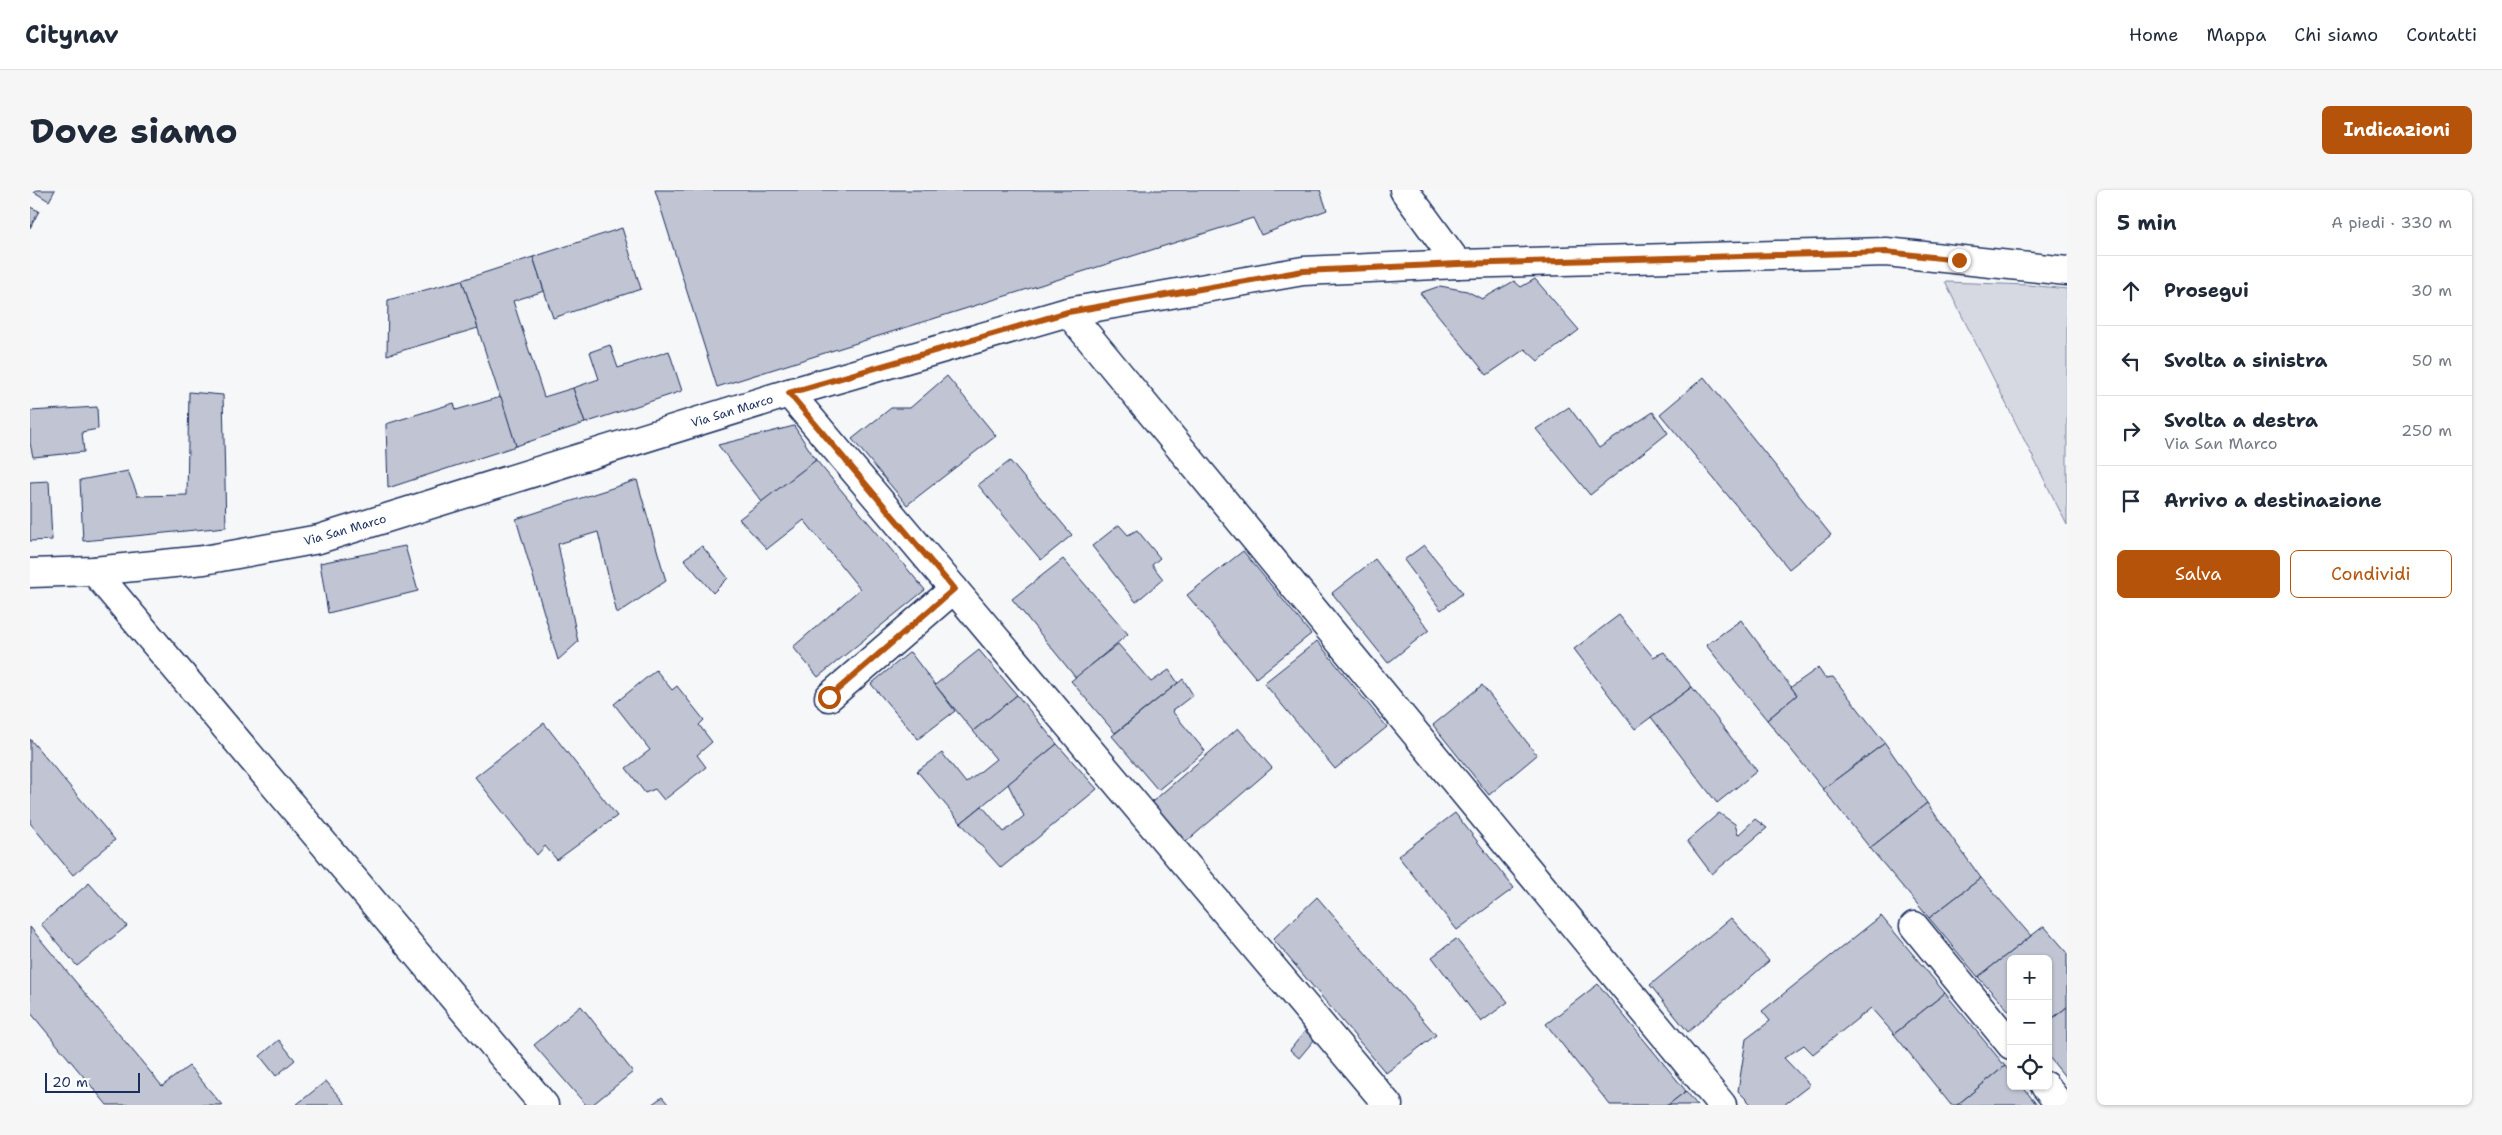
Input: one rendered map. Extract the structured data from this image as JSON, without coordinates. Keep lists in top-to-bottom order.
{
  "streets": {
    "street": ["Via San Marco"]
  },
  "scale_bar": "20 m",
  "page": {
    "header": "Citynav",
    "nav": [
      "Home",
      "Mappa",
      "Chi siamo",
      "Contatti"
    ],
    "buttons": [
      "Indicazioni",
      ["Salva", "Condividi"]
    ],
    "title": "Dove siamo",
    "heading": ["5 min", "A piedi · 330 m"],
    "list": [
      ["Prosegui", "30 m"],
      ["Svolta a sinistra", "50 m"],
      ["Svolta a destra", "Via San Marco", "250 m"],
      "Arrivo a destinazione"
    ],
    "map_buttons": ["+", "−"],
    "scale": "20 m"
  }
}
